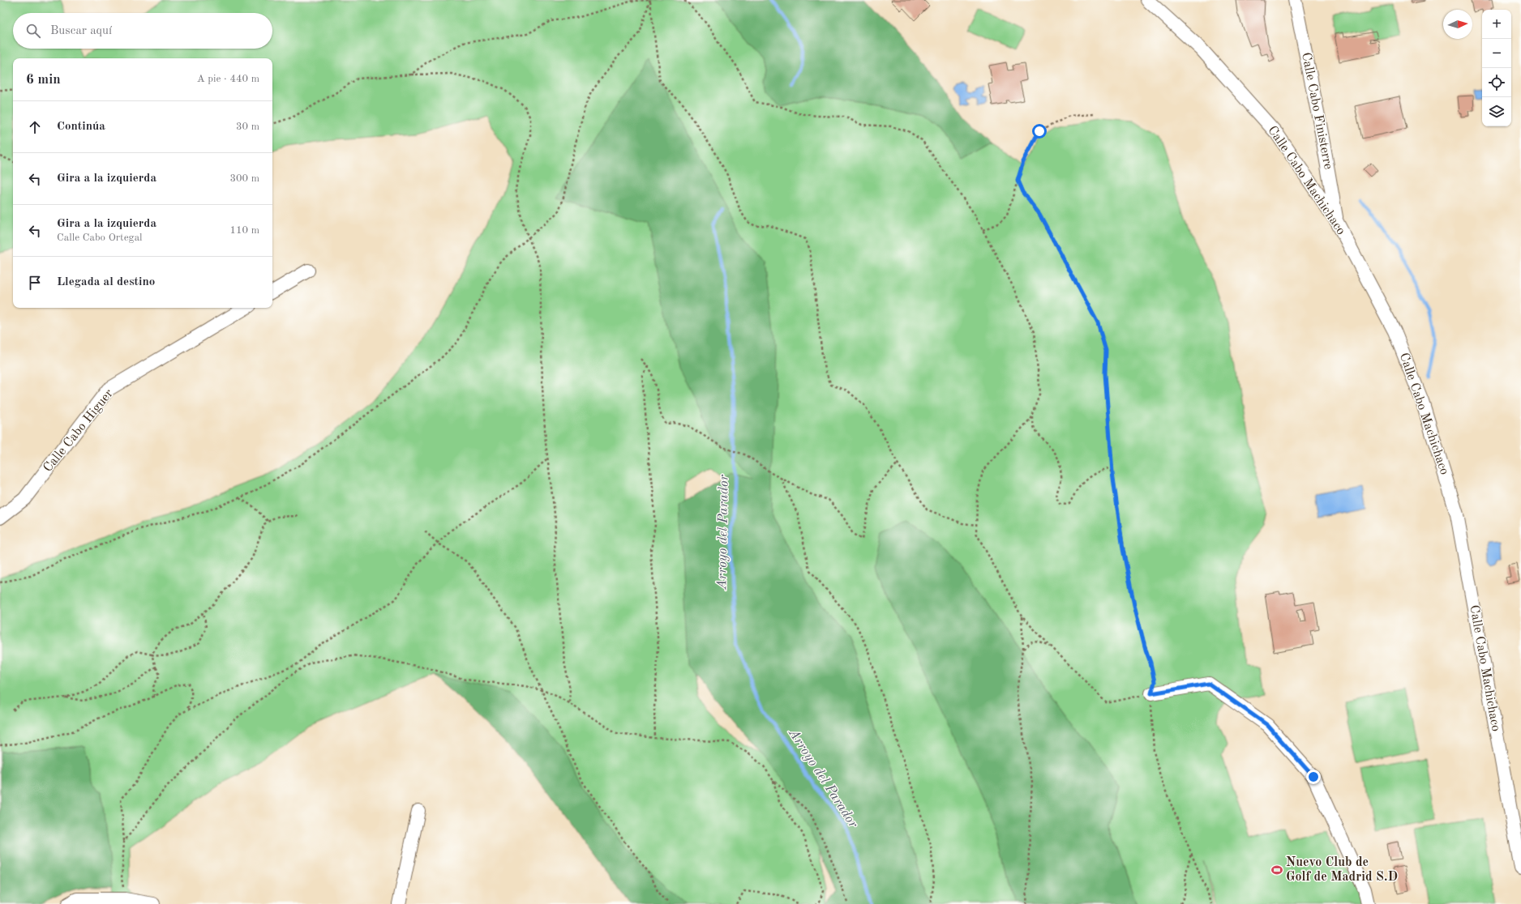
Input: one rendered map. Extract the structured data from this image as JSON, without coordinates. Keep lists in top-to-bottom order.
{
  "streets": {
    "street": ["Calle Cabo Finisterre", "Calle Cabo Machichaco", "Calle Cabo Higuer"]
  },
  "crossings": [
    ["Calle Cabo Finisterre", "Calle Cabo Machichaco"]
  ],
  "water": ["Arroyo del Parador"],
  "places": {
    "sports": ["Nuevo Club de Golf de Madrid S.D"]
  },
  "north": "right",
  "page": {
    "map_buttons": ["+", "−"],
    "search": "Buscar aquí",
    "heading": ["6 min", "A pie · 440 m"],
    "list": [
      ["Continúa", "30 m"],
      ["Gira a la izquierda", "300 m"],
      ["Gira a la izquierda", "Calle Cabo Ortegal", "110 m"],
      "Llegada al destino"
    ]
  }
}
